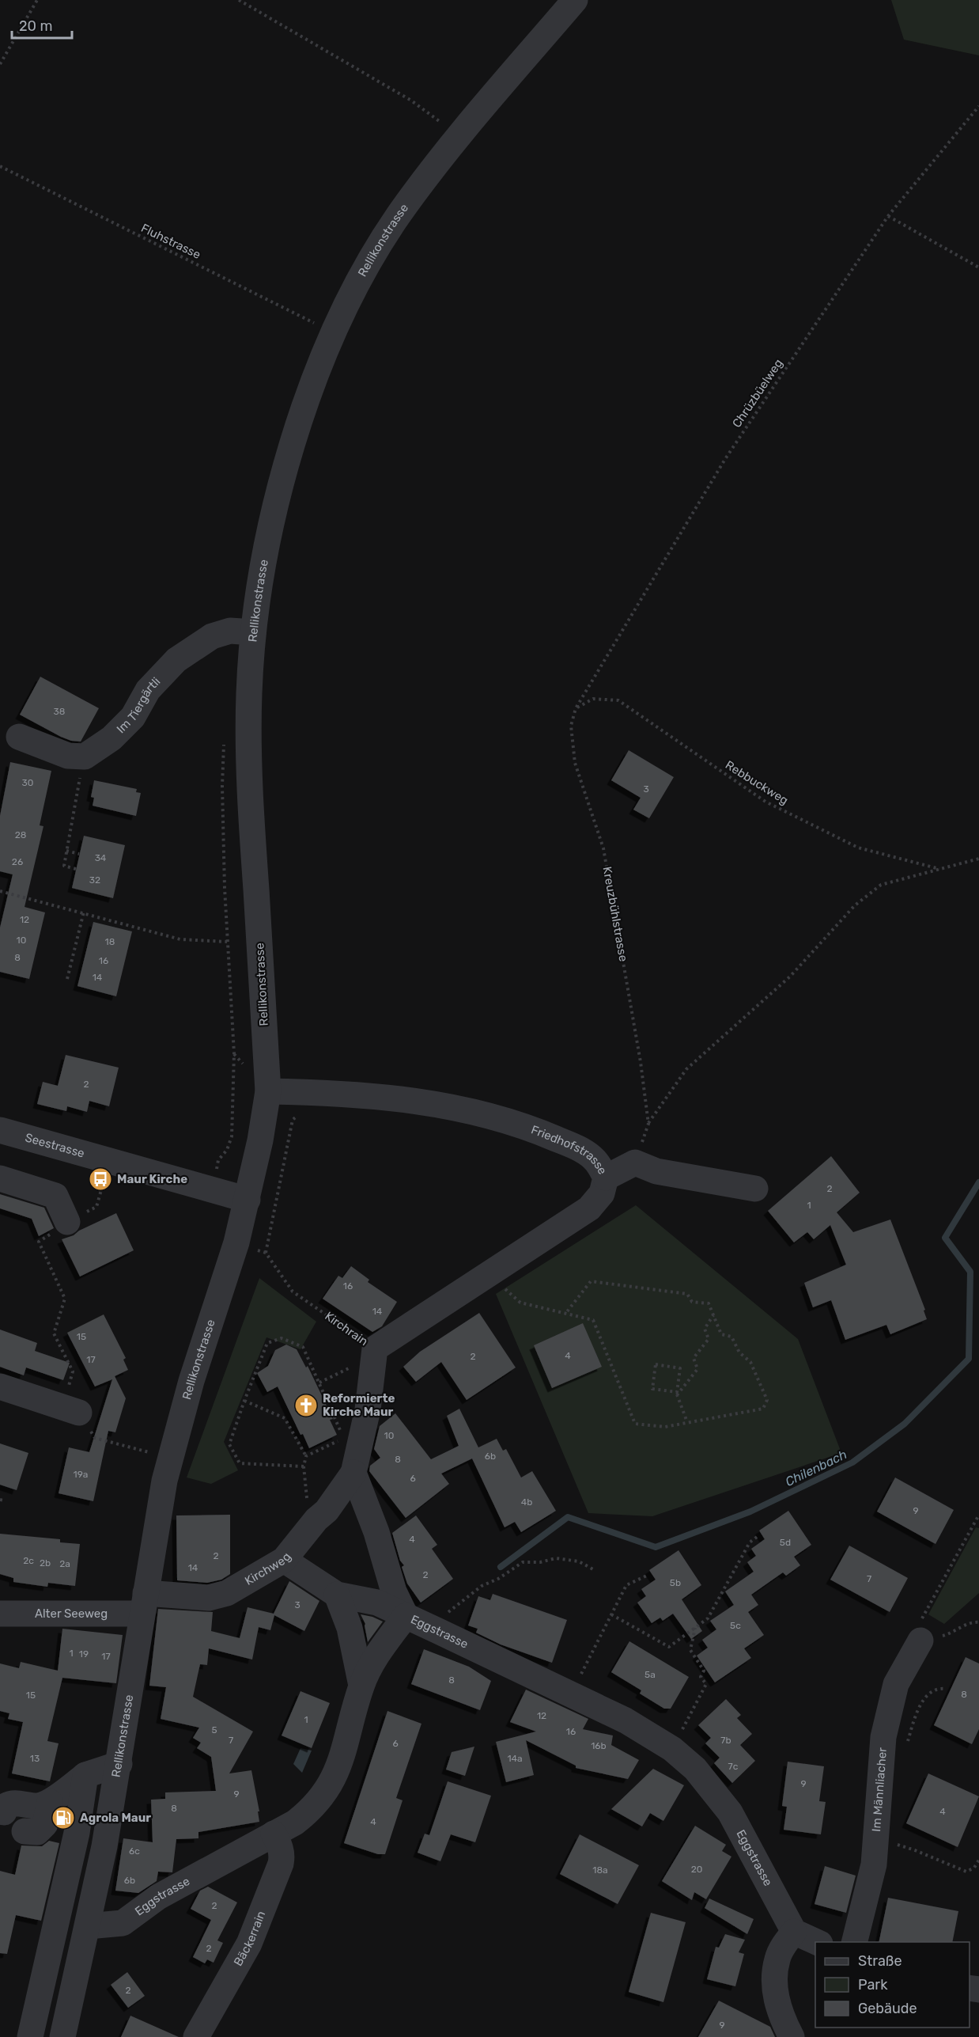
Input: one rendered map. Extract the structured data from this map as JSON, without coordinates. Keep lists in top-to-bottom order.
{
  "streets": {
    "street": [
      "Rellikonstrasse",
      "Im Tiergärtli",
      "Seestrasse",
      "Friedhofstrasse",
      "Kirchrain",
      "Kirchweg",
      "Alter Seeweg",
      "Eggstrasse",
      "Im Männliacher",
      "Bäckerrain"
    ],
    "path": [
      "Fluhstrasse",
      "Chrüzbüelweg",
      "Rebbuckweg",
      "Kreuzbühlstrasse"
    ]
  },
  "crossings": [
    ["Rellikonstrasse", "Fluhstrasse"],
    ["Rellikonstrasse", "Im Tiergärtli"],
    ["Rellikonstrasse", "Seestrasse"],
    ["Rellikonstrasse", "Friedhofstrasse"],
    ["Rellikonstrasse", "Kirchweg"],
    ["Rellikonstrasse", "Alter Seeweg"],
    ["Rellikonstrasse", "Eggstrasse"],
    ["Chrüzbüelweg", "Rebbuckweg"],
    ["Chrüzbüelweg", "Kreuzbühlstrasse"],
    ["Rebbuckweg", "Kreuzbühlstrasse"],
    ["Friedhofstrasse", "Kirchrain"],
    ["Kirchrain", "Kirchweg"],
    ["Kirchweg", "Alter Seeweg"],
    ["Eggstrasse", "Bäckerrain"]
  ],
  "water": ["Chilenbach"],
  "places": {
    "bus stop": ["Maur Kirche"],
    "church": ["Reformierte Kirche Maur"],
    "fuel station": ["Agrola Maur"]
  },
  "house_numbers": [
    "38",
    "30",
    "3",
    "28",
    "34",
    "26",
    "32",
    "12",
    "10",
    "18",
    "8",
    "16",
    "14",
    "2",
    "2",
    "1",
    "16",
    "14",
    "15",
    "4",
    "2",
    "17",
    "10",
    "6b",
    "8",
    "19a",
    "6",
    "4b",
    "9",
    "4",
    "5d",
    "2",
    "2c",
    "2b",
    "2a",
    "14",
    "2",
    "7",
    "5b",
    "3",
    "5c",
    "1",
    "19",
    "17",
    "5a",
    "8",
    "8",
    "15",
    "12",
    "1",
    "5",
    "16",
    "7",
    "7b",
    "6",
    "16b",
    "13",
    "14a",
    "7c",
    "9",
    "9",
    "8",
    "4",
    "4",
    "6c",
    "20",
    "18a",
    "6b",
    "2",
    "2",
    "2",
    "9"
  ],
  "legend": ["Straße", "Park", "Gebäude"],
  "scale_bar": "20 m"
}
